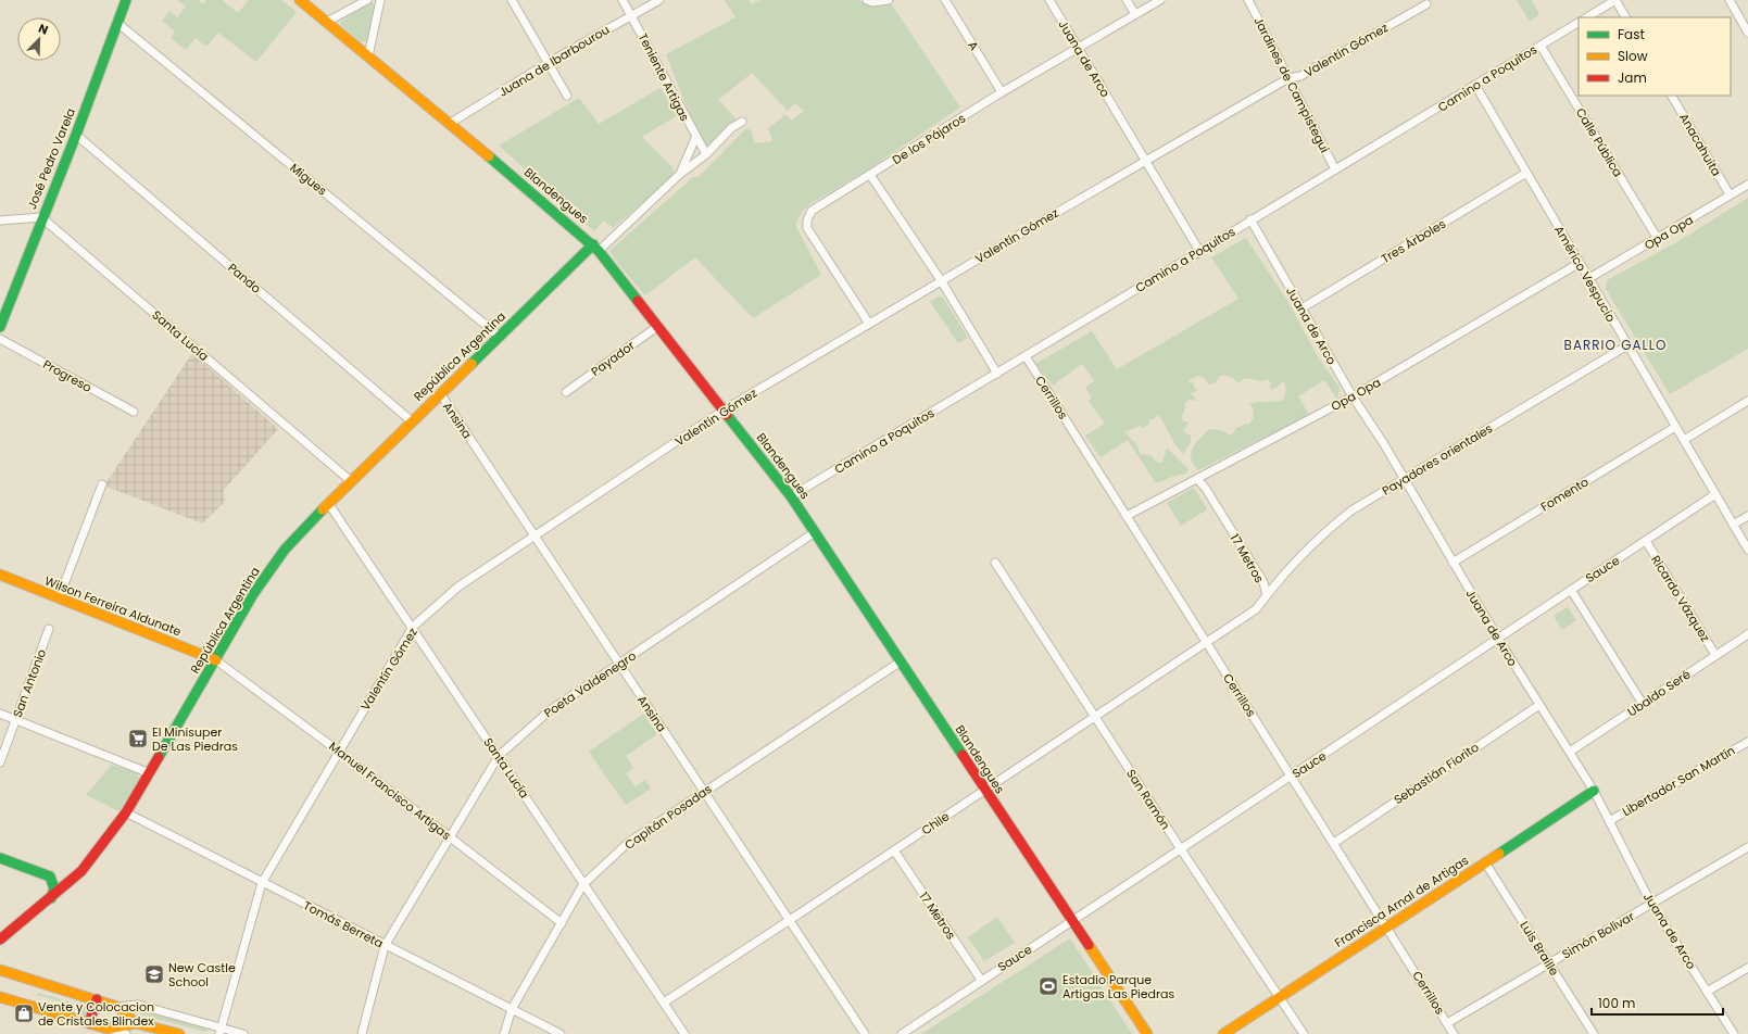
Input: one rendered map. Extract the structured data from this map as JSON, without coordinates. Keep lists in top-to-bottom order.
{
  "streets": {
    "street": [
      "A",
      "Valentín Gómez",
      "Juana de Arco",
      "Juana de Ibarbourou",
      "Teniente Artigas",
      "Camino a Poquitos",
      "Jardines de Campistegui",
      "De los Pájaros",
      "Calle Pública",
      "Anacahuita",
      "José Pedro Varela",
      "Migues",
      "Blandengues",
      "Opa Opa",
      "Tres Árboles",
      "Américo Vespucio",
      "Pando",
      "Santa Lucía",
      "República Argentina",
      "Payador",
      "Progreso",
      "Cerrillos",
      "Ansina",
      "Payadores orientales",
      "Fomento",
      "17 Metros",
      "Sauce",
      "Ricardo Vázquez",
      "Wilson Ferreira Aldunate",
      "San Antonio",
      "Poeta Valdenegro",
      "Ubaldo Seré",
      "Sebastián Fiorito",
      "Libertador San Martín",
      "Manuel Francisco Artigas",
      "San Ramón",
      "Capitán Posadas",
      "Chile",
      "Francisca Arnal de Artigas",
      "Tomás Berreta",
      "Simón Bolívar",
      "Luis Braille"
    ]
  },
  "crossings": [
    ["A", "De los Pájaros"],
    ["Valentín Gómez", "Juana de Arco"],
    ["Valentín Gómez", "Jardines de Campistegui"],
    ["Valentín Gómez", "De los Pájaros"],
    ["Valentín Gómez", "Blandengues"],
    ["Valentín Gómez", "Santa Lucía"],
    ["Valentín Gómez", "Ansina"],
    ["Valentín Gómez", "Manuel Francisco Artigas"],
    ["Valentín Gómez", "Tomás Berreta"],
    ["Juana de Arco", "Camino a Poquitos"],
    ["Juana de Arco", "De los Pájaros"],
    ["Juana de Arco", "Opa Opa"],
    ["Juana de Arco", "Tres Árboles"],
    ["Juana de Arco", "Payadores orientales"],
    ["Juana de Arco", "Fomento"],
    ["Juana de Arco", "Sauce"],
    ["Juana de Arco", "Ubaldo Seré"],
    ["Juana de Arco", "Sebastián Fiorito"],
    ["Juana de Arco", "Libertador San Martín"],
    ["Juana de Arco", "Francisca Arnal de Artigas"],
    ["Juana de Arco", "Simón Bolívar"],
    ["Juana de Ibarbourou", "Teniente Artigas"],
    ["Juana de Ibarbourou", "Blandengues"],
    ["Teniente Artigas", "República Argentina"],
    ["Camino a Poquitos", "Jardines de Campistegui"],
    ["Camino a Poquitos", "Calle Pública"],
    ["Camino a Poquitos", "Blandengues"],
    ["Camino a Poquitos", "Américo Vespucio"],
    ["Camino a Poquitos", "Cerrillos"],
    ["Calle Pública", "Opa Opa"],
    ["Anacahuita", "Opa Opa"],
    ["José Pedro Varela", "Migues"],
    ["José Pedro Varela", "Pando"],
    ["José Pedro Varela", "Santa Lucía"],
    ["Migues", "República Argentina"],
    ["Blandengues", "República Argentina"],
    ["Blandengues", "Payador"],
    ["Blandengues", "Sauce"],
    ["Blandengues", "Poeta Valdenegro"],
    ["Blandengues", "Capitán Posadas"],
    ["Blandengues", "Chile"],
    ["Opa Opa", "Américo Vespucio"],
    ["Opa Opa", "Cerrillos"],
    ["Opa Opa", "17 Metros"],
    ["Tres Árboles", "Américo Vespucio"],
    ["Américo Vespucio", "Payadores orientales"],
    ["Américo Vespucio", "Fomento"],
    ["Américo Vespucio", "Sauce"],
    ["Pando", "República Argentina"],
    ["Santa Lucía", "República Argentina"],
    ["Santa Lucía", "Poeta Valdenegro"],
    ["Santa Lucía", "Capitán Posadas"],
    ["Santa Lucía", "Chile"],
    ["República Argentina", "Ansina"],
    ["República Argentina", "Wilson Ferreira Aldunate"],
    ["República Argentina", "Manuel Francisco Artigas"],
    ["República Argentina", "Tomás Berreta"],
    ["Cerrillos", "17 Metros"],
    ["Cerrillos", "Sauce"],
    ["Cerrillos", "Sebastián Fiorito"],
    ["Cerrillos", "Chile"],
    ["Cerrillos", "Francisca Arnal de Artigas"],
    ["Cerrillos", "Simón Bolívar"],
    ["Ansina", "Poeta Valdenegro"],
    ["Ansina", "Capitán Posadas"],
    ["Ansina", "Chile"],
    ["Payadores orientales", "17 Metros"],
    ["17 Metros", "Sauce"],
    ["17 Metros", "Chile"],
    ["Sauce", "Ricardo Vázquez"],
    ["Sauce", "San Ramón"],
    ["Ricardo Vázquez", "Ubaldo Seré"],
    ["Wilson Ferreira Aldunate", "Manuel Francisco Artigas"],
    ["Poeta Valdenegro", "Manuel Francisco Artigas"],
    ["Poeta Valdenegro", "Tomás Berreta"],
    ["Manuel Francisco Artigas", "Capitán Posadas"],
    ["San Ramón", "Chile"],
    ["San Ramón", "Francisca Arnal de Artigas"],
    ["Capitán Posadas", "Tomás Berreta"],
    ["Francisca Arnal de Artigas", "Luis Braille"],
    ["Simón Bolívar", "Luis Braille"]
  ],
  "districts": ["BARRIO GALLO"],
  "places": {
    "supermarket": ["El Minisuper De Las Piedras"],
    "school or university": ["New Castle School"],
    "sports": ["Estadio Parque Artigas Las Piedras"],
    "shop": ["Vente y Colocacion de Cristales Blindex"]
  },
  "legend": ["Fast", "Slow", "Jam"],
  "scale_bar": "100 m",
  "north": "top right"
}
